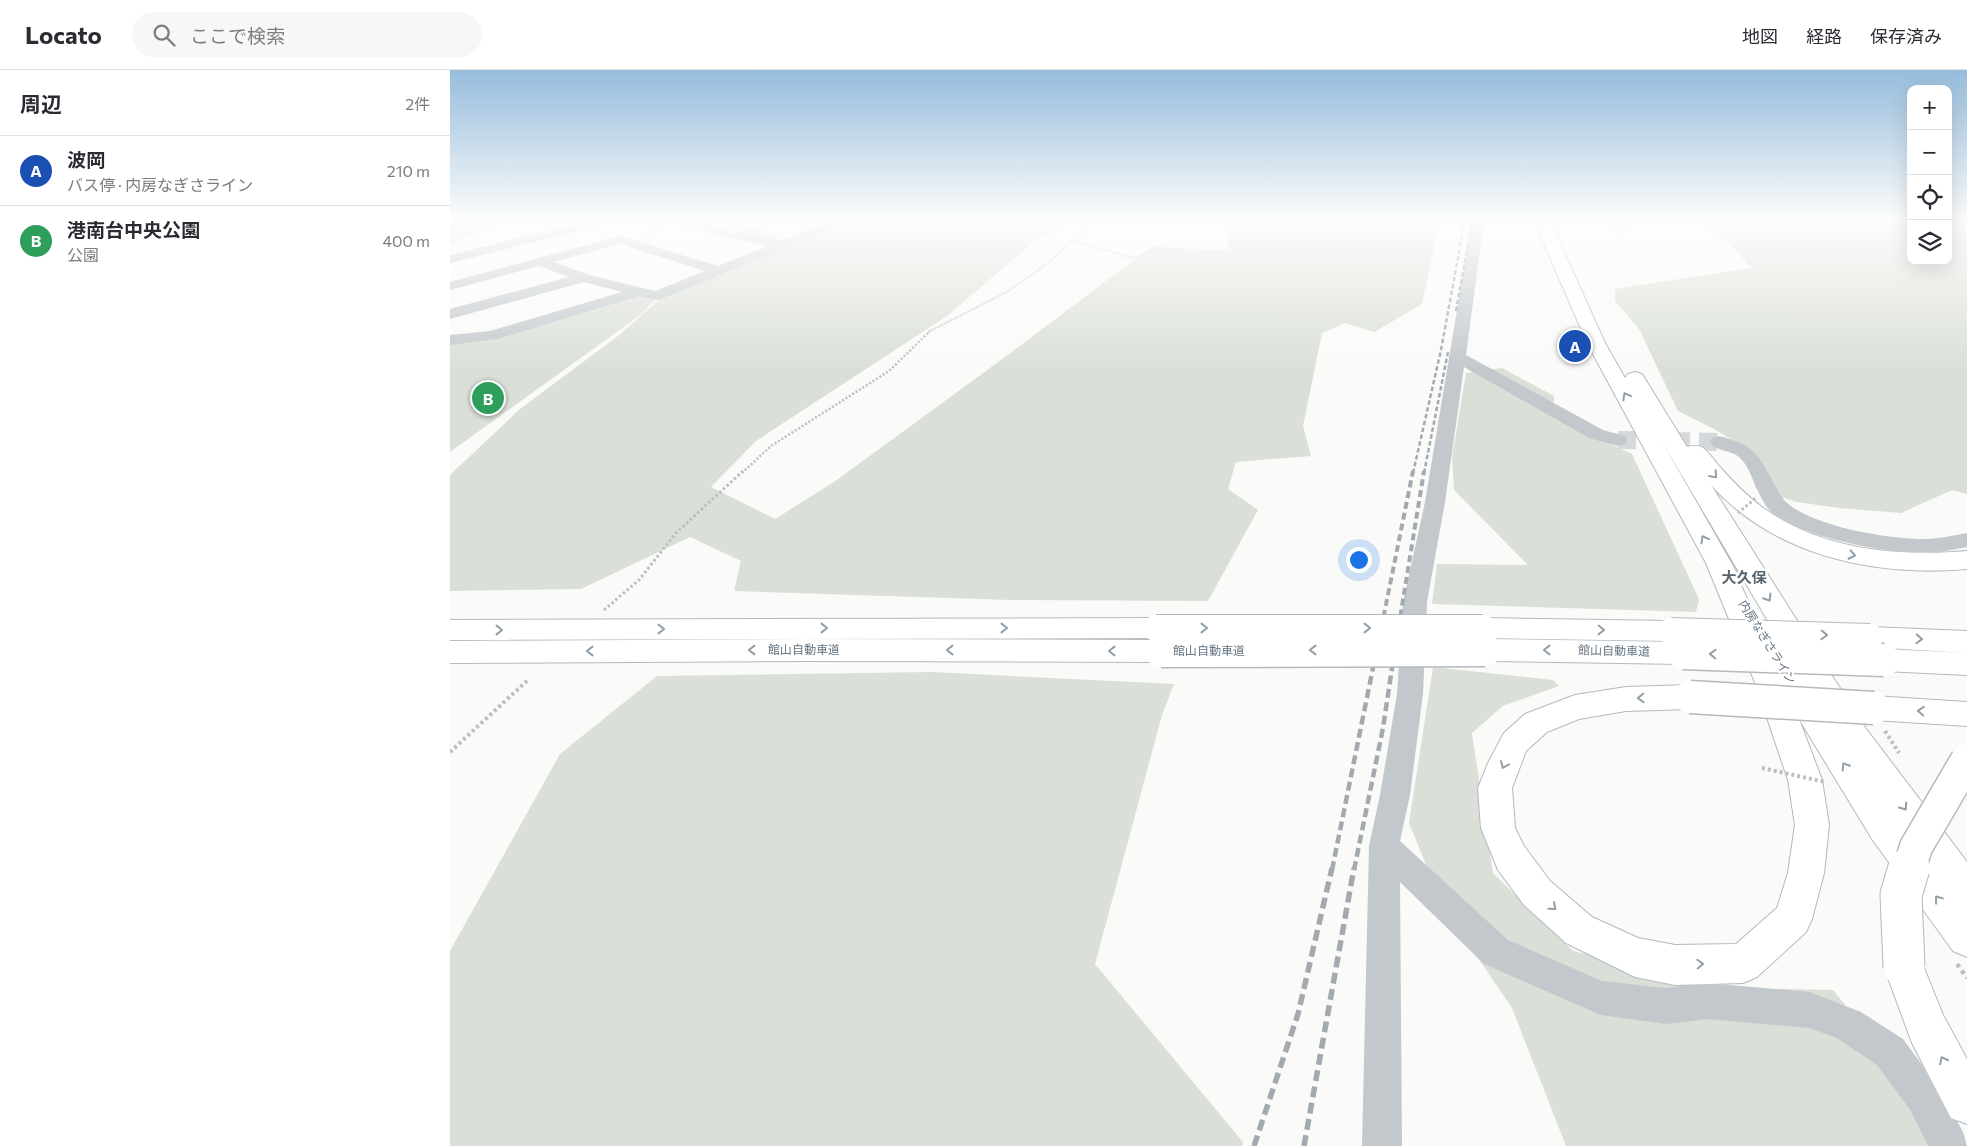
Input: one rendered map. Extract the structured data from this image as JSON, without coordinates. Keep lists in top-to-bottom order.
{
  "streets": {
    "highway": ["内房なぎさライン", "館山自動車道"]
  },
  "districts": ["大久保"],
  "page": {
    "header": "Locato",
    "search": "ここで検索",
    "nav": ["地図", "経路", "保存済み"],
    "heading": ["周辺", "2件"],
    "map_buttons": ["+", "−"],
    "list": [
      {
        "mark": "A",
        "name": "波岡",
        "note": "バス停 · 内房なぎさライン",
        "value": "210 m"
      },
      {
        "mark": "B",
        "name": "港南台中央公園",
        "note": "公園",
        "value": "400 m"
      }
    ],
    "pins": ["A", "B"]
  }
}
